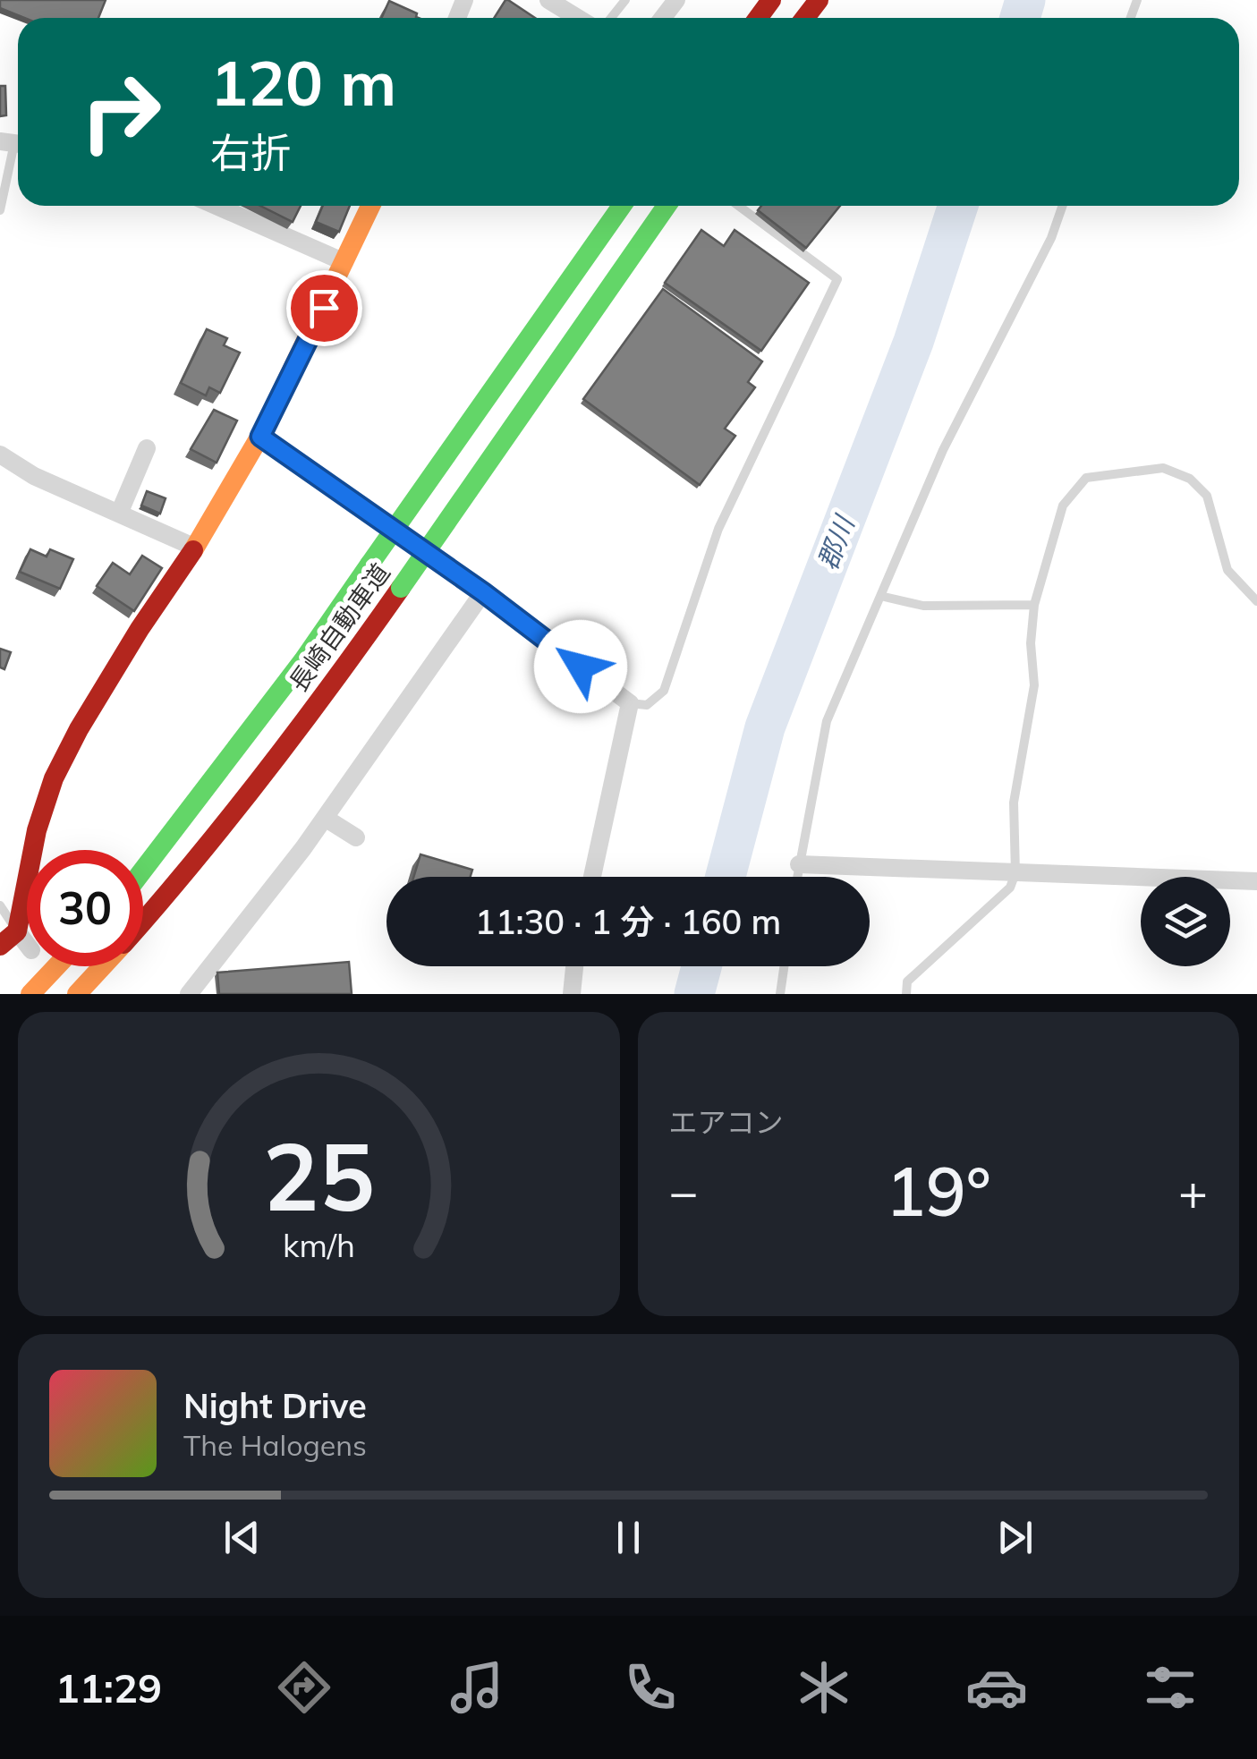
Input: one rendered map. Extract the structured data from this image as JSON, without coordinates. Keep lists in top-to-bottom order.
{
  "streets": {
    "main road": ["長崎自動車道"]
  },
  "water": ["郡川"],
  "page": {
    "turn": ["120 m", "右折"],
    "limit": "30",
    "trip": "11:30 · 1 分 · 160 m",
    "tile": "エアコン",
    "heat": ["−", "19°", "+"],
    "song": ["Night Drive", "The Halogens"],
    "tabs": "11:29",
    "gauge": ["25", "km/h"]
  }
}
